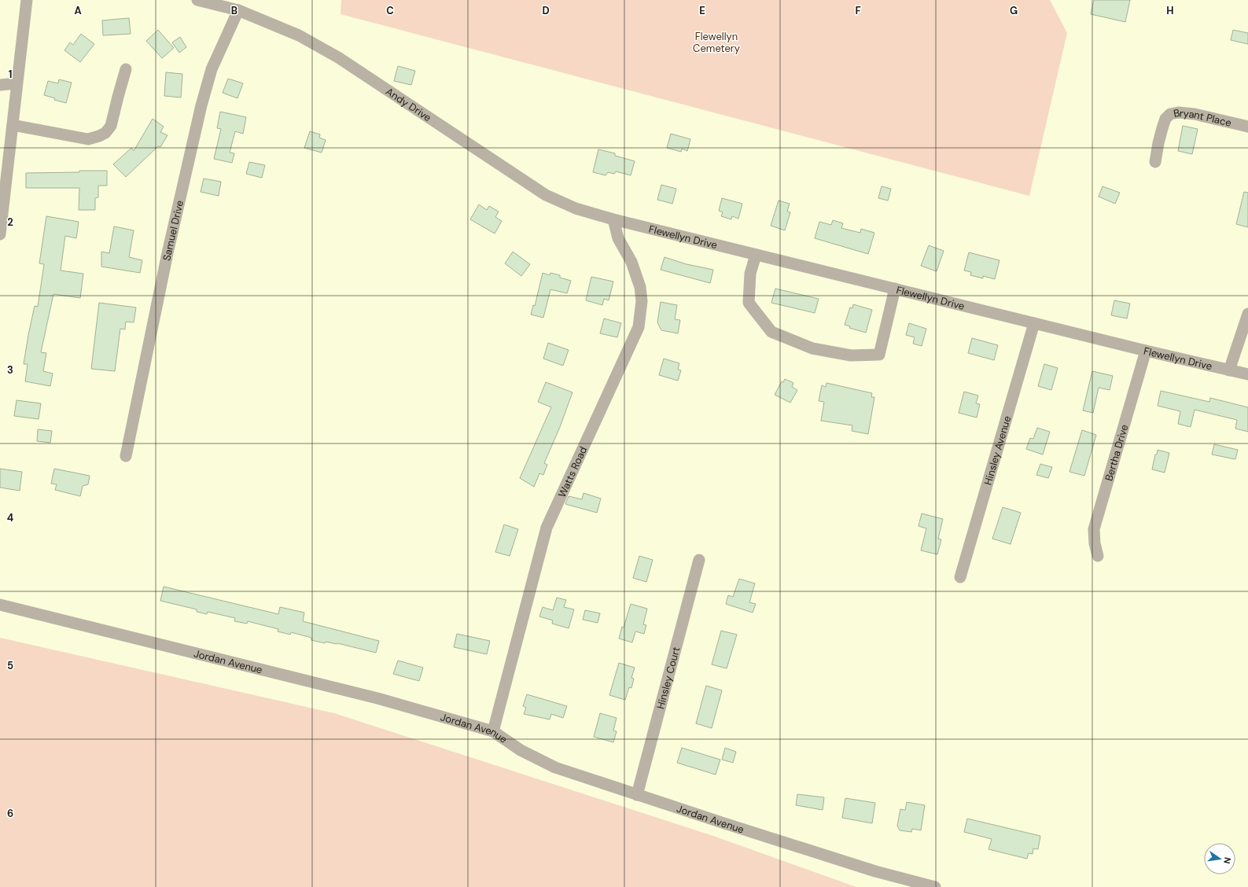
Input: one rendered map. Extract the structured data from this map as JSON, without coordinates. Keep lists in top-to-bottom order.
{
  "streets": {
    "street": [
      "Andy Drive",
      "Bryant Place",
      "Samuel Drive",
      "Flewellyn Drive",
      "Hinsley Avenue",
      "Bertha Drive",
      "Watts Road",
      "Jordan Avenue",
      "Hinsley Court"
    ]
  },
  "crossings": [
    ["Andy Drive", "Samuel Drive"],
    ["Andy Drive", "Flewellyn Drive"],
    ["Andy Drive", "Watts Road"],
    ["Flewellyn Drive", "Hinsley Avenue"],
    ["Flewellyn Drive", "Bertha Drive"],
    ["Flewellyn Drive", "Watts Road"],
    ["Watts Road", "Jordan Avenue"],
    ["Jordan Avenue", "Hinsley Court"]
  ],
  "parks": ["Flewellyn Cemetery"],
  "north": "right",
  "grid": {
    "columns": [
      "A",
      "B",
      "C",
      "D",
      "E",
      "F",
      "G",
      "H"
    ],
    "rows": [
      "1",
      "2",
      "3",
      "4",
      "5",
      "6"
    ]
  }
}
